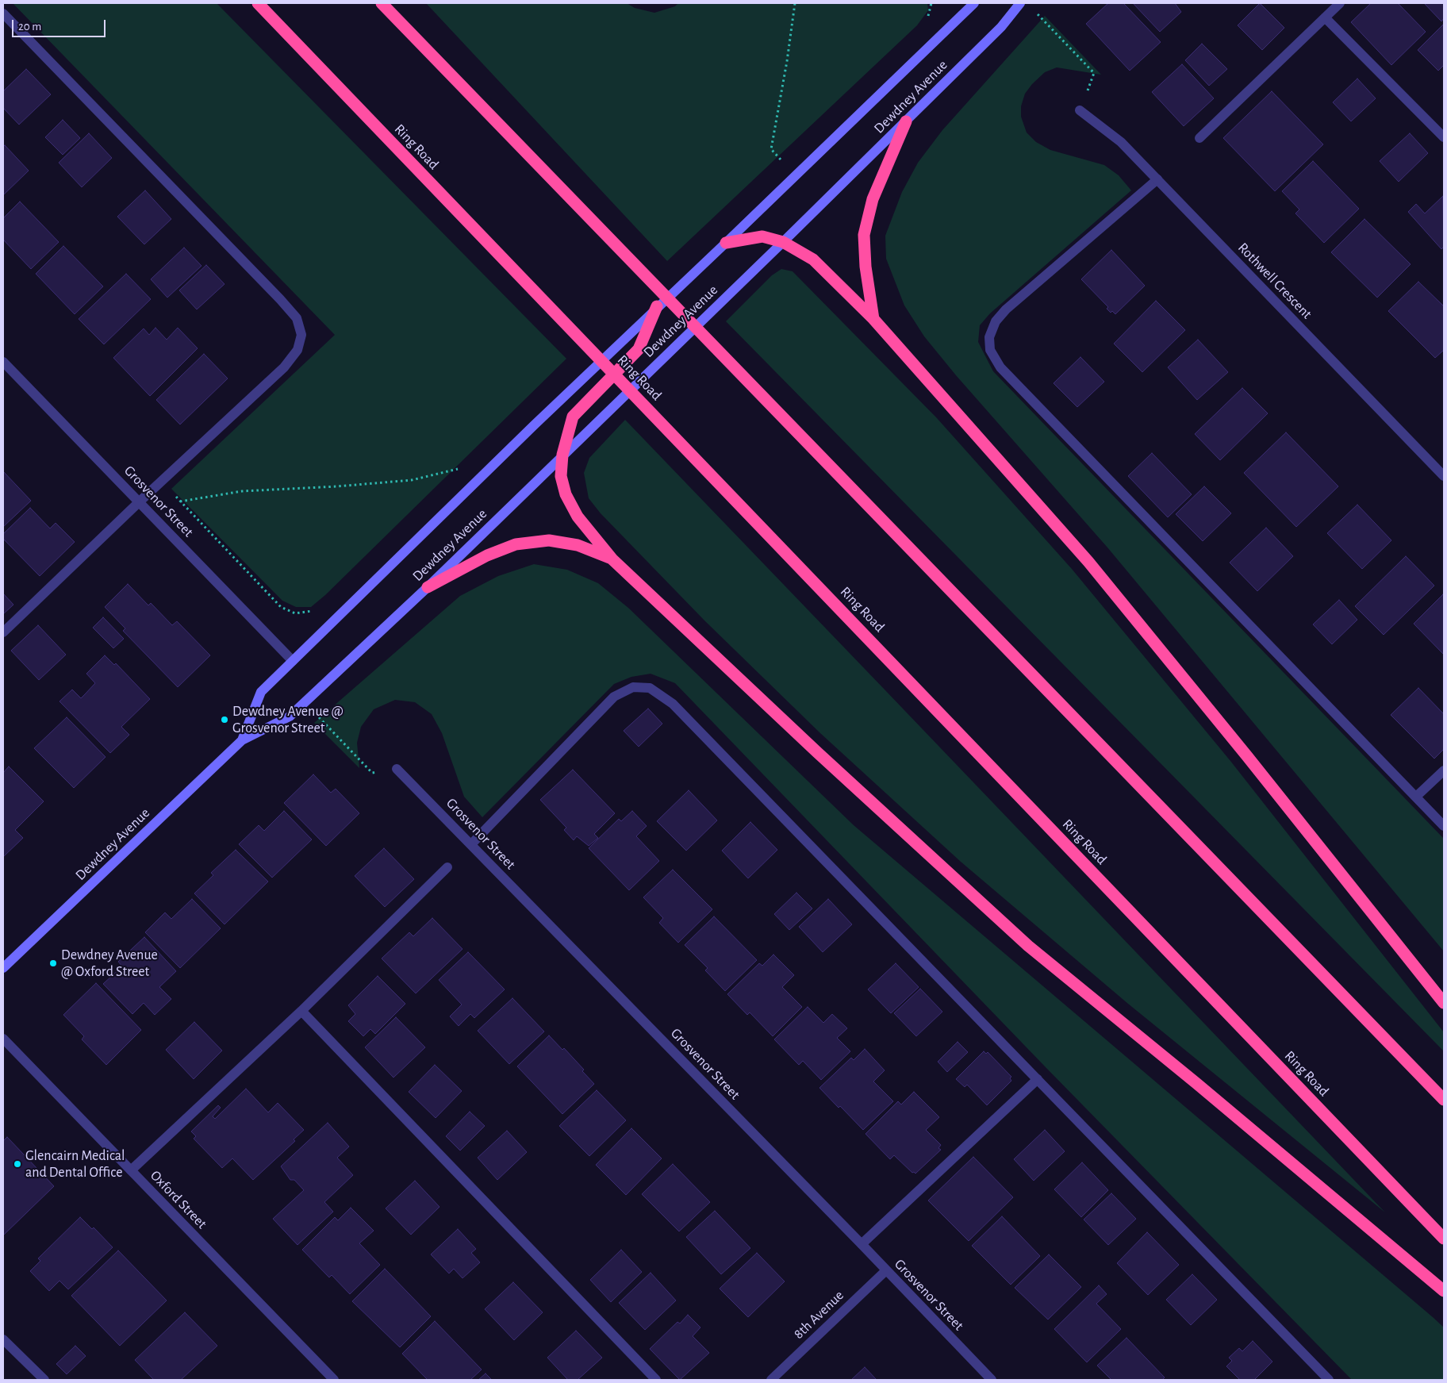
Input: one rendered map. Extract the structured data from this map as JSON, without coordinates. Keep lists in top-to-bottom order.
{
  "streets": {
    "highway": ["Ring Road"],
    "street": [
      "Dewdney Avenue",
      "Rothwell Crescent",
      "Grosvenor Street",
      "Oxford Street",
      "8th Avenue"
    ]
  },
  "crossings": [
    ["Dewdney Avenue", "Grosvenor Street"],
    ["Grosvenor Street", "8th Avenue"]
  ],
  "places": ["Dewdney Avenue @ Grosvenor Street", "Dewdney Avenue @ Oxford Street", "Glencairn Medical and Dental Office"],
  "scale_bar": "20 m"
}
